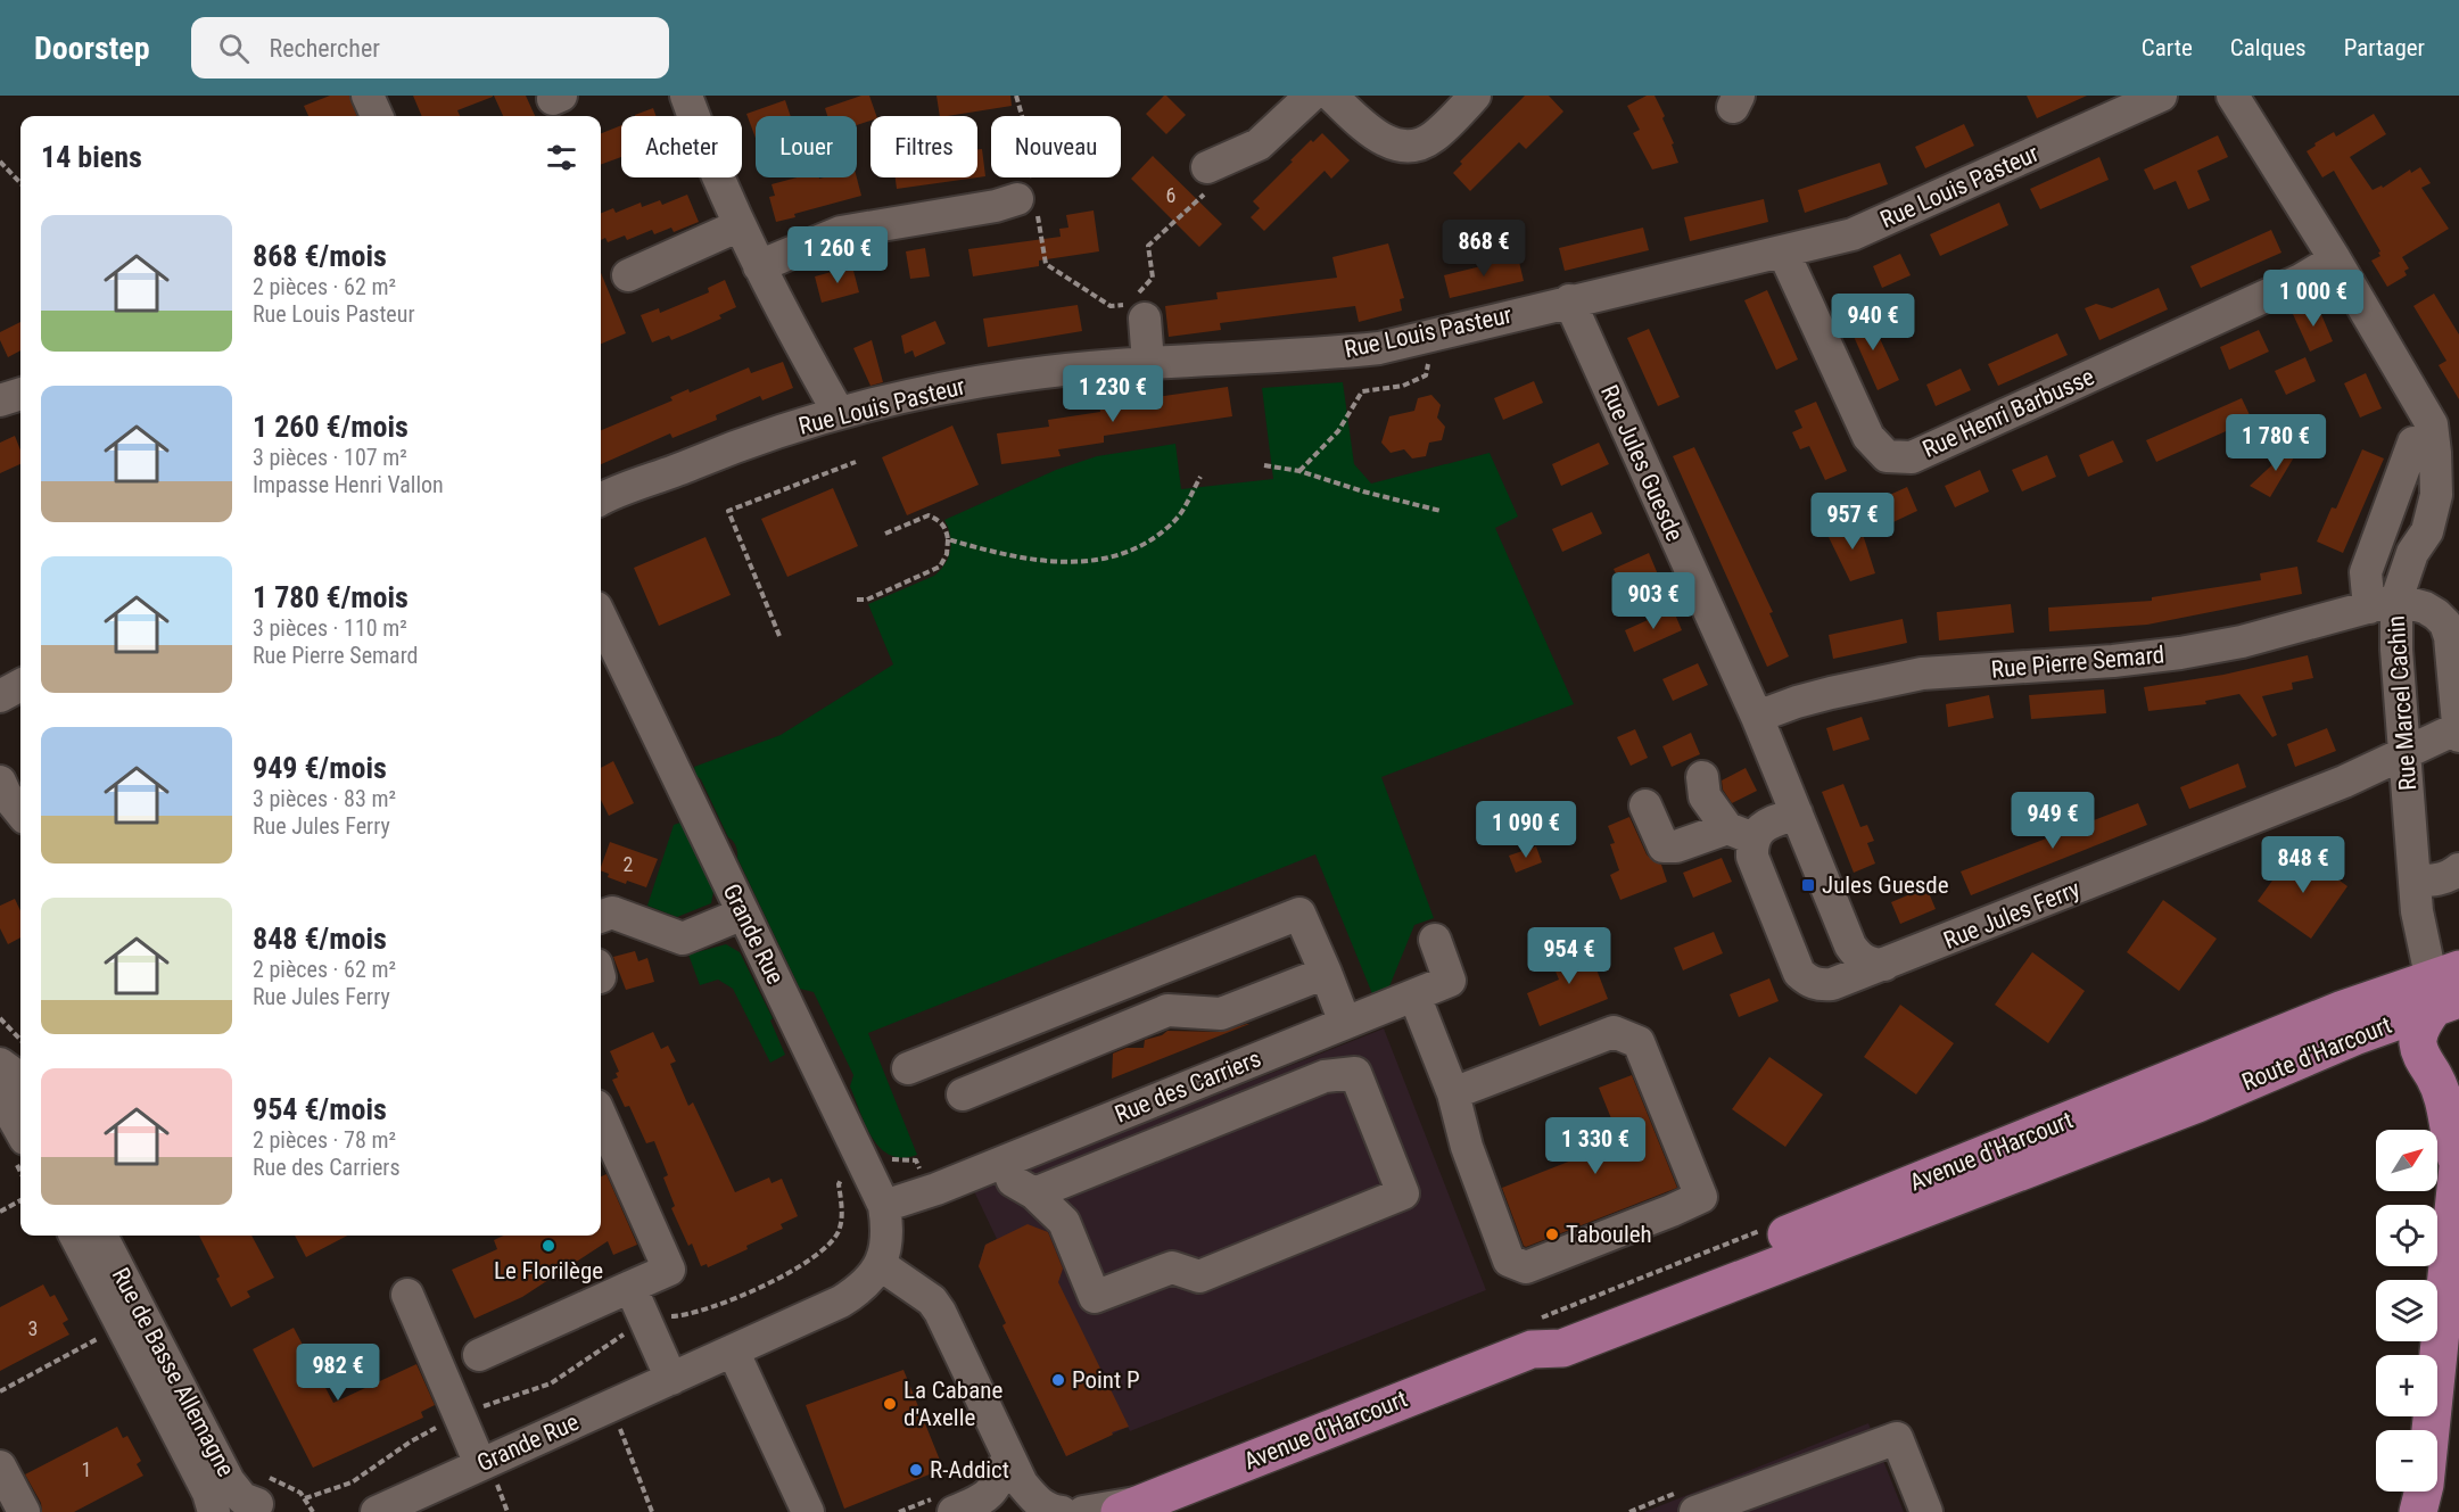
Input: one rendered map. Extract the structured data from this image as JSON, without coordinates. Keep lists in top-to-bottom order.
{
  "streets": {
    "main road": ["Route d'Harcourt", "Avenue d'Harcourt"],
    "street": [
      "Rue Louis Pasteur",
      "Rue Henri Barbusse",
      "Rue Jules Guesde",
      "Rue Pierre Semard",
      "Rue Marcel Cachin",
      "Rue Jules Ferry",
      "Grande Rue",
      "Rue des Carriers",
      "Rue de Basse Allemagne"
    ]
  },
  "crossings": [
    ["Rue Louis Pasteur", "Rue Henri Barbusse"],
    ["Rue Louis Pasteur", "Rue Jules Guesde"],
    ["Rue Henri Barbusse", "Rue Marcel Cachin"],
    ["Rue Jules Guesde", "Rue Pierre Semard"],
    ["Rue Jules Guesde", "Rue Jules Ferry"],
    ["Rue Pierre Semard", "Rue Marcel Cachin"],
    ["Rue Marcel Cachin", "Rue Jules Ferry"],
    ["Rue Marcel Cachin", "Route d'Harcourt"],
    ["Rue Marcel Cachin", "Avenue d'Harcourt"],
    ["Grande Rue", "Rue des Carriers"],
    ["Route d'Harcourt", "Avenue d'Harcourt"]
  ],
  "places": {
    "transit": ["Jules Guesde"],
    "other": [
      "Tabouleh",
      "Le Florilège",
      "Point P",
      "La Cabane d'Axelle",
      "R-Addict"
    ]
  },
  "house_numbers": [
    "6",
    "2",
    "3",
    "1"
  ],
  "north": "top right",
  "page": {
    "header": "Doorstep",
    "search": "Rechercher",
    "nav": ["Carte", "Calques", "Partager"],
    "chip": [
      "Acheter",
      "Louer",
      "Filtres",
      "Nouveau"
    ],
    "heading": "14 biens",
    "list": [
      {
        "name": "868 €/mois",
        "note": "2 pièces · 62 m² · Rue Louis Pasteur"
      },
      {
        "name": "1 260 €/mois",
        "note": "3 pièces · 107 m² · Impasse Henri Vallon"
      },
      {
        "name": "1 780 €/mois",
        "note": "3 pièces · 110 m² · Rue Pierre Semard"
      },
      {
        "name": "949 €/mois",
        "note": "3 pièces · 83 m² · Rue Jules Ferry"
      },
      {
        "name": "848 €/mois",
        "note": "2 pièces · 62 m² · Rue Jules Ferry"
      },
      {
        "name": "954 €/mois",
        "note": "2 pièces · 78 m² · Rue des Carriers"
      }
    ],
    "price": [
      "868 €",
      "1 260 €",
      "1 000 €",
      "940 €",
      "1 230 €",
      "1 780 €",
      "957 €",
      "903 €",
      "949 €",
      "1 090 €",
      "848 €",
      "954 €",
      "1 330 €",
      "982 €"
    ],
    "map_buttons": ["+", "−"]
  }
}
